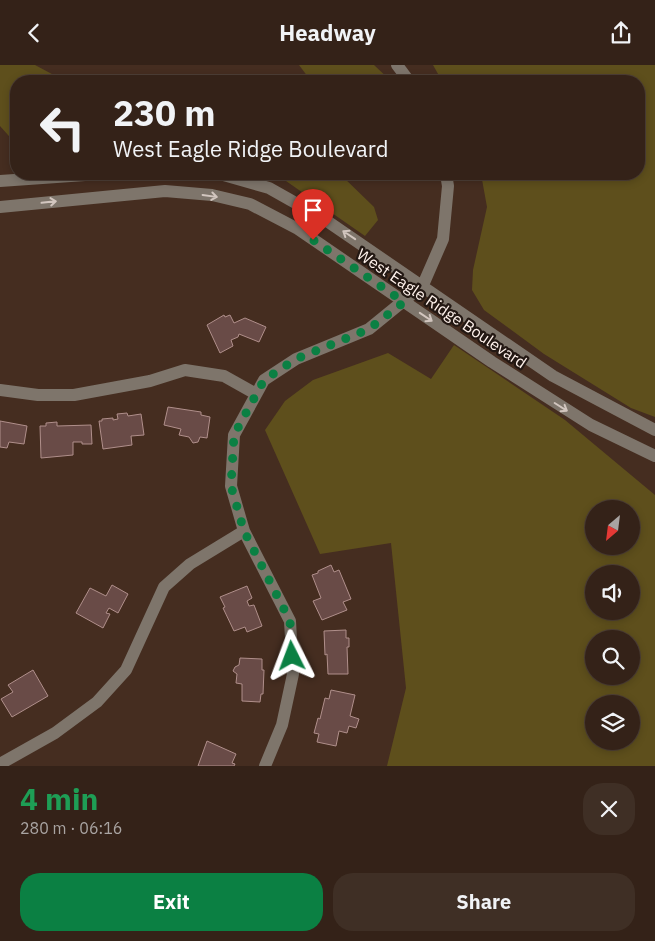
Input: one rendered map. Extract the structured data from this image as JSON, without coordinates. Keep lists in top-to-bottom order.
{
  "streets": {
    "street": ["West Eagle Ridge Boulevard"]
  },
  "north": "bottom left",
  "page": {
    "header": "Headway",
    "turn": ["230 m", "West Eagle Ridge Boulevard"],
    "heading": ["4 min", "280 m · 06:16"],
    "buttons": ["Exit", "Share"]
  }
}
